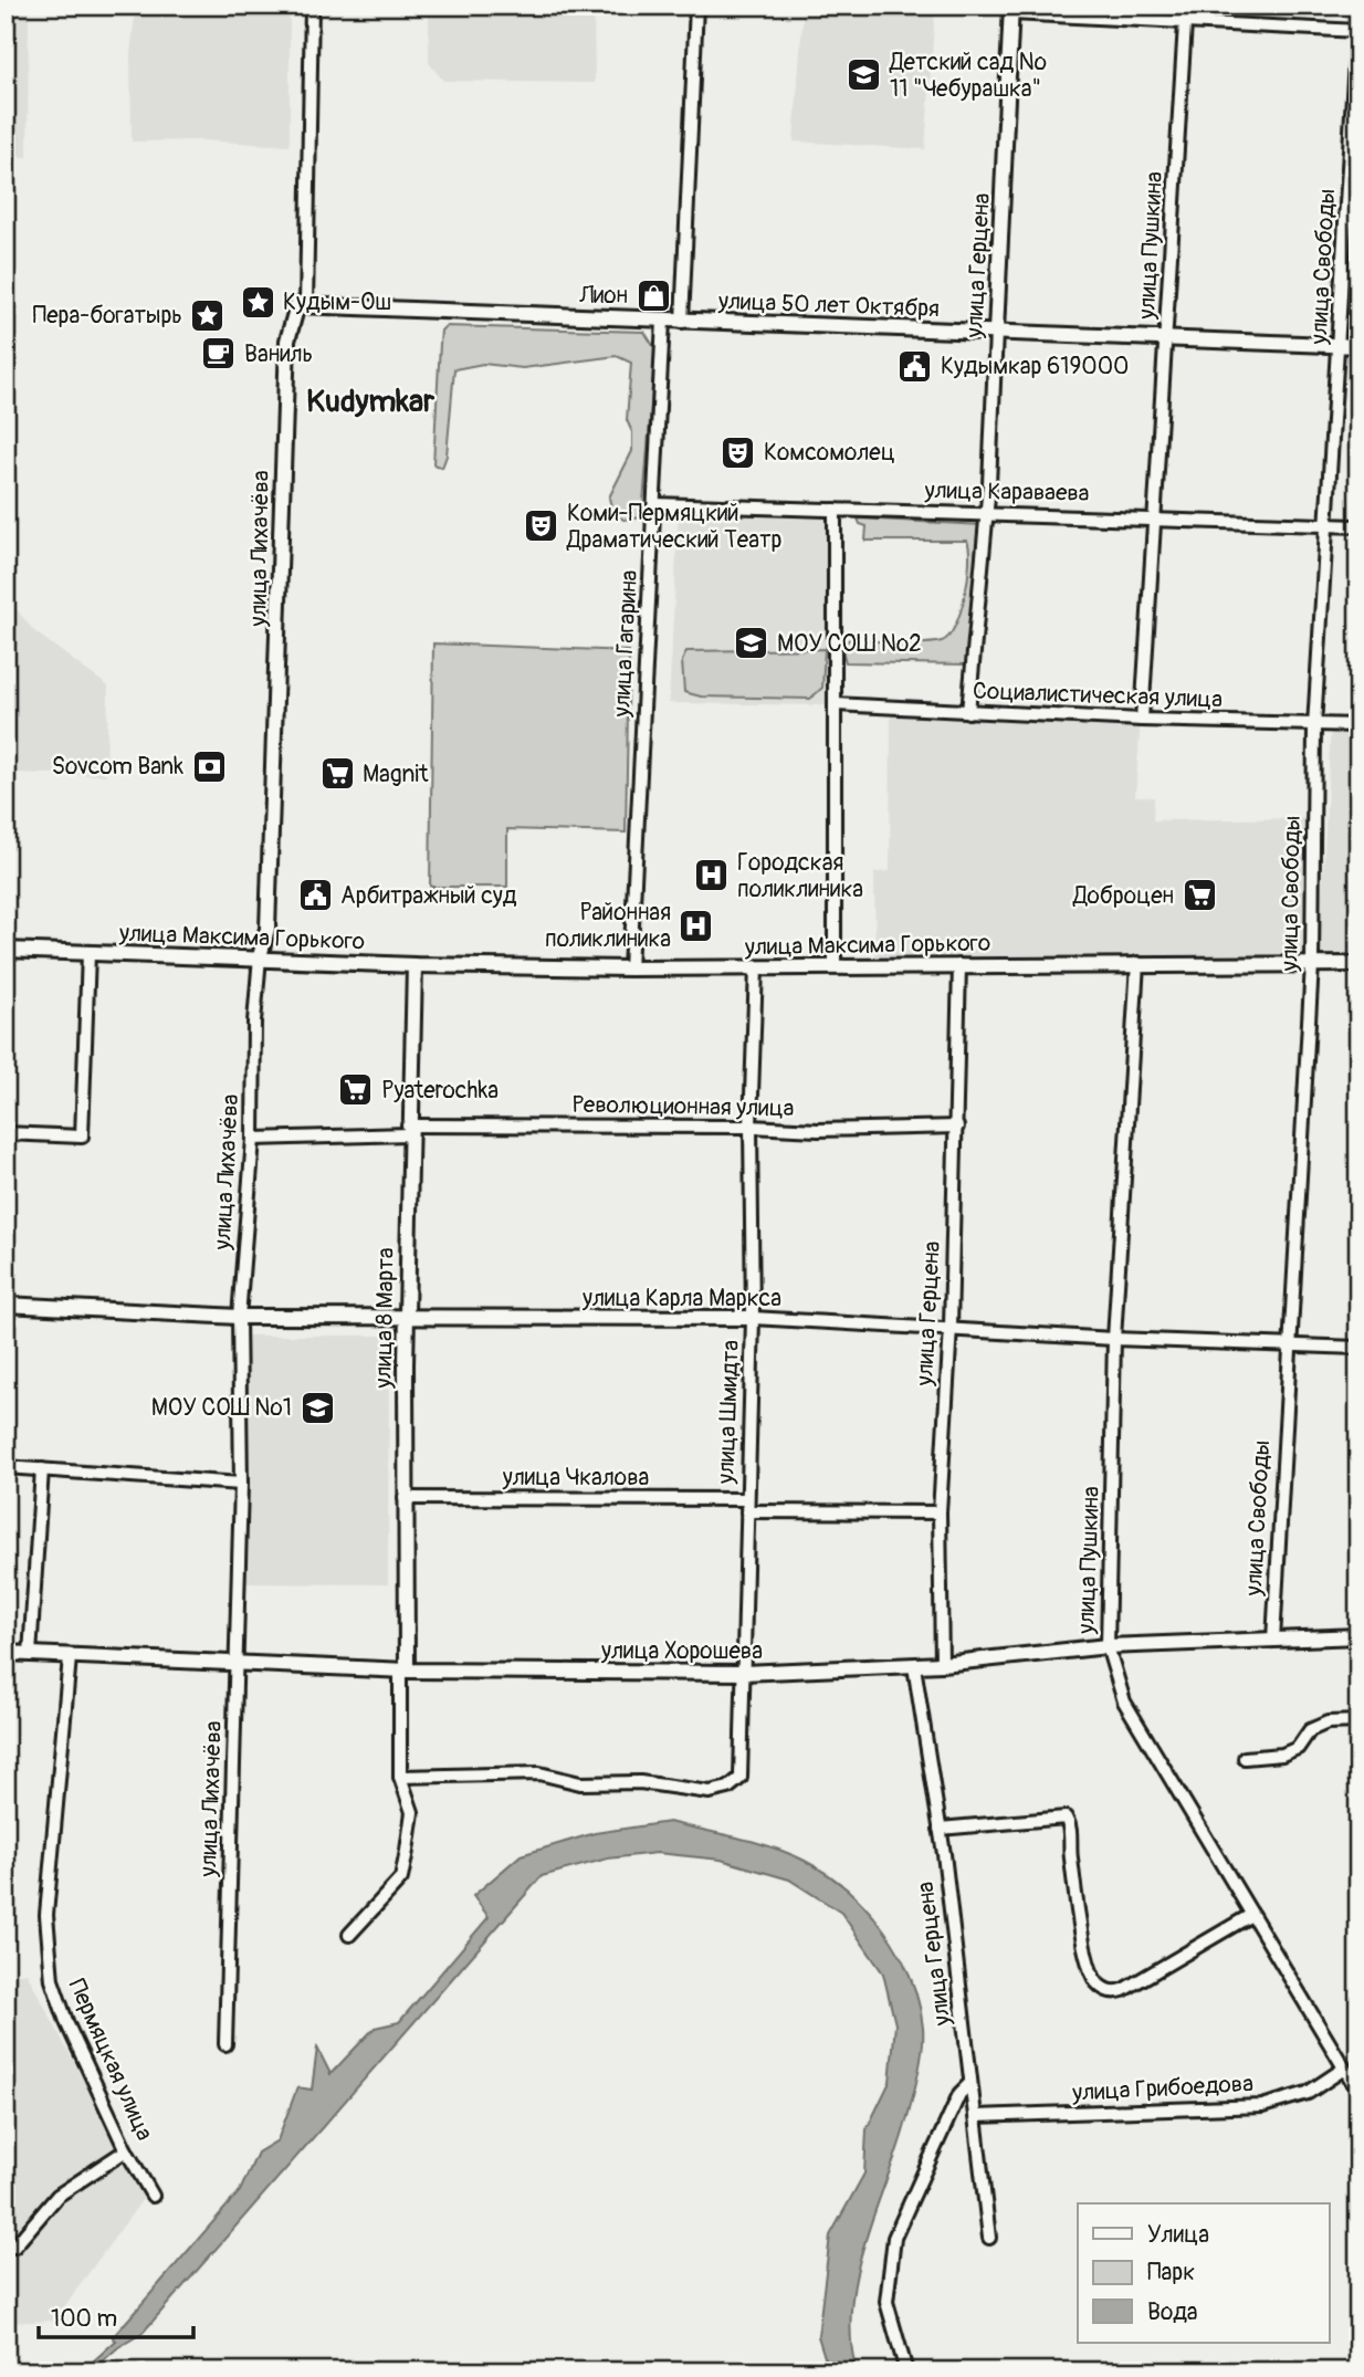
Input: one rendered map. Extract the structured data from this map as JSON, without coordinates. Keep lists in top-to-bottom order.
{
  "streets": {
    "street": [
      "улица Пушкина",
      "улица Герцена",
      "улица Свободы",
      "улица 50 лет Октября",
      "улица Караваева",
      "улица Лихачёва",
      "улица Гагарина",
      "Социалистическая улица",
      "улица Максима Горького",
      "Революционная улица",
      "улица Карла Маркса",
      "улица 8 Марта",
      "улица Шмидта",
      "улица Чкалова",
      "улица Хорошева",
      "Пермяцкая улица",
      "улица Грибоедова"
    ]
  },
  "crossings": [
    ["улица Пушкина", "улица 50 лет Октября"],
    ["улица Пушкина", "улица Караваева"],
    ["улица Пушкина", "Социалистическая улица"],
    ["улица Пушкина", "улица Максима Горького"],
    ["улица Пушкина", "улица Карла Маркса"],
    ["улица Пушкина", "улица Хорошева"],
    ["улица Пушкина", "улица Грибоедова"],
    ["улица Герцена", "улица 50 лет Октября"],
    ["улица Герцена", "улица Караваева"],
    ["улица Герцена", "Социалистическая улица"],
    ["улица Герцена", "улица Максима Горького"],
    ["улица Герцена", "Революционная улица"],
    ["улица Герцена", "улица Карла Маркса"],
    ["улица Герцена", "улица Чкалова"],
    ["улица Герцена", "улица Хорошева"],
    ["улица Герцена", "улица Грибоедова"],
    ["улица Свободы", "улица 50 лет Октября"],
    ["улица Свободы", "улица Караваева"],
    ["улица Свободы", "Социалистическая улица"],
    ["улица Свободы", "улица Максима Горького"],
    ["улица Свободы", "улица Карла Маркса"],
    ["улица Свободы", "улица Хорошева"],
    ["улица 50 лет Октября", "улица Лихачёва"],
    ["улица 50 лет Октября", "улица Гагарина"],
    ["улица Караваева", "улица Гагарина"],
    ["улица Лихачёва", "улица Максима Горького"],
    ["улица Лихачёва", "Революционная улица"],
    ["улица Лихачёва", "улица Карла Маркса"],
    ["улица Лихачёва", "улица Хорошева"],
    ["улица Гагарина", "улица Максима Горького"],
    ["улица Максима Горького", "улица 8 Марта"],
    ["улица Максима Горького", "улица Шмидта"],
    ["Революционная улица", "улица 8 Марта"],
    ["Революционная улица", "улица Шмидта"],
    ["улица Карла Маркса", "улица 8 Марта"],
    ["улица Карла Маркса", "улица Шмидта"],
    ["улица 8 Марта", "улица Чкалова"],
    ["улица 8 Марта", "улица Хорошева"],
    ["улица Шмидта", "улица Чкалова"],
    ["улица Шмидта", "улица Хорошева"],
    ["улица Хорошева", "Пермяцкая улица"]
  ],
  "districts": ["Kudymkar"],
  "places": {
    "school or university": ["Детский сад № 11 \"Чебурашка\"", "МОУ СОШ №2", "МОУ СОШ №1"],
    "shop": ["Лион"],
    "place": ["Кудым-Ош", "Пера-богатырь"],
    "cafe": ["Ваниль"],
    "public building": ["Кудымкар 619000", "Арбитражный суд"],
    "theatre": ["Комсомолец", "Коми-Пермяцкий Драматический Театр"],
    "bank": ["Sovcom Bank"],
    "supermarket": ["Magnit", "Доброцен", "Pyaterochka"],
    "hospital": ["Городская поликлиника", "Районная поликлиника"]
  },
  "legend": ["Улица", "Парк", "Вода"],
  "scale_bar": "100 m"
}
